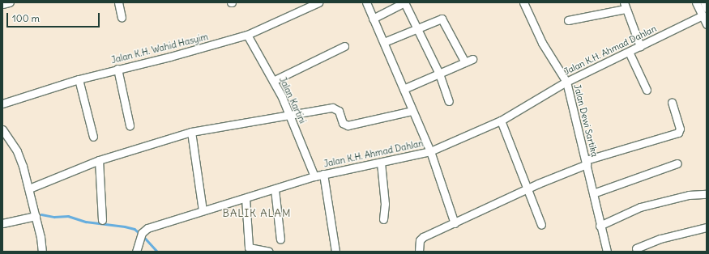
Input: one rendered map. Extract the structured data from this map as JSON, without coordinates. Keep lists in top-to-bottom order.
{
  "streets": {
    "street": [
      "Jalan K.H. Wahid Hasyim",
      "Jalan K.H. Ahmad Dahlan",
      "Jalan Kartini",
      "Jalan Dewi Sartika"
    ]
  },
  "crossings": [
    ["Jalan K.H. Wahid Hasyim", "Jalan Kartini"],
    ["Jalan K.H. Ahmad Dahlan", "Jalan Kartini"],
    ["Jalan K.H. Ahmad Dahlan", "Jalan Dewi Sartika"]
  ],
  "districts": ["BALIK ALAM"],
  "scale_bar": "100 m"
}
